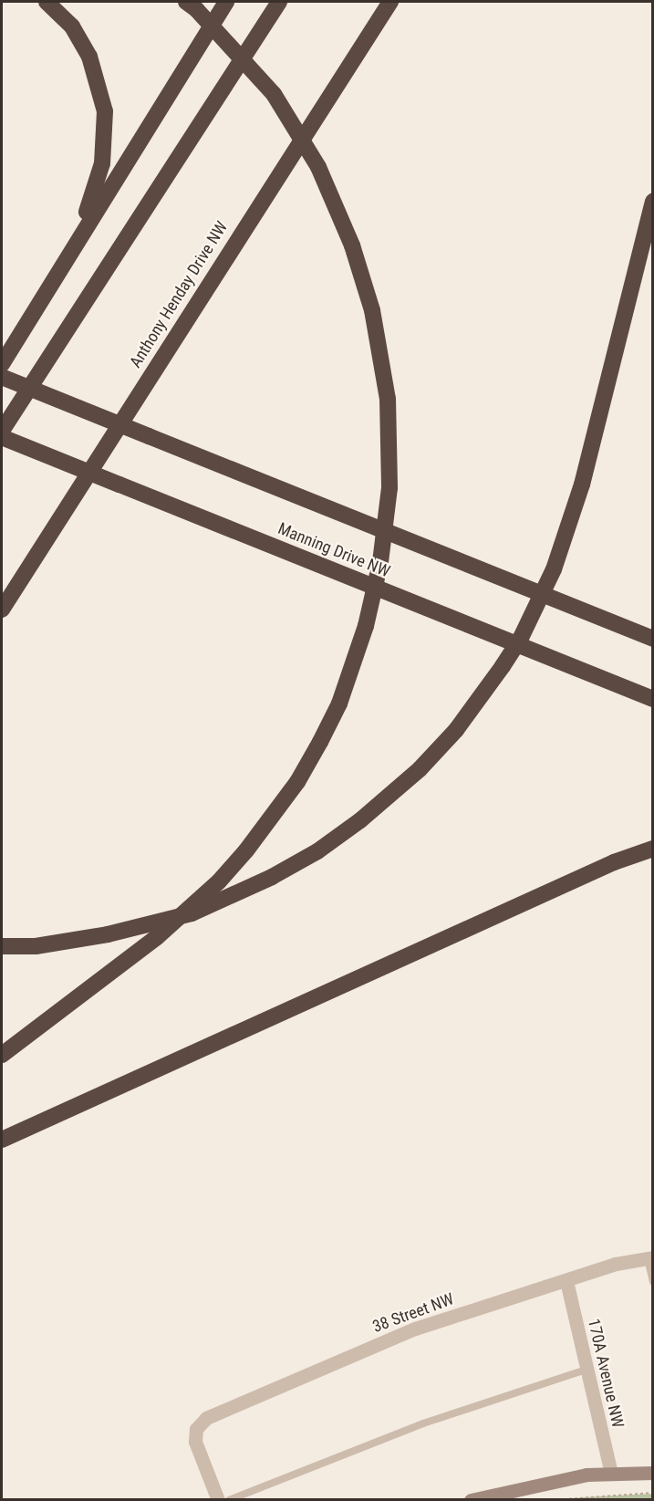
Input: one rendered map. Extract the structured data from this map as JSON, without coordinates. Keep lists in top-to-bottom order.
{
  "streets": {
    "highway": ["Anthony Henday Drive NW", "Manning Drive NW"],
    "street": ["38 Street NW", "170A Avenue NW"]
  },
  "crossings": [
    ["38 Street NW", "170A Avenue NW"]
  ]
}
